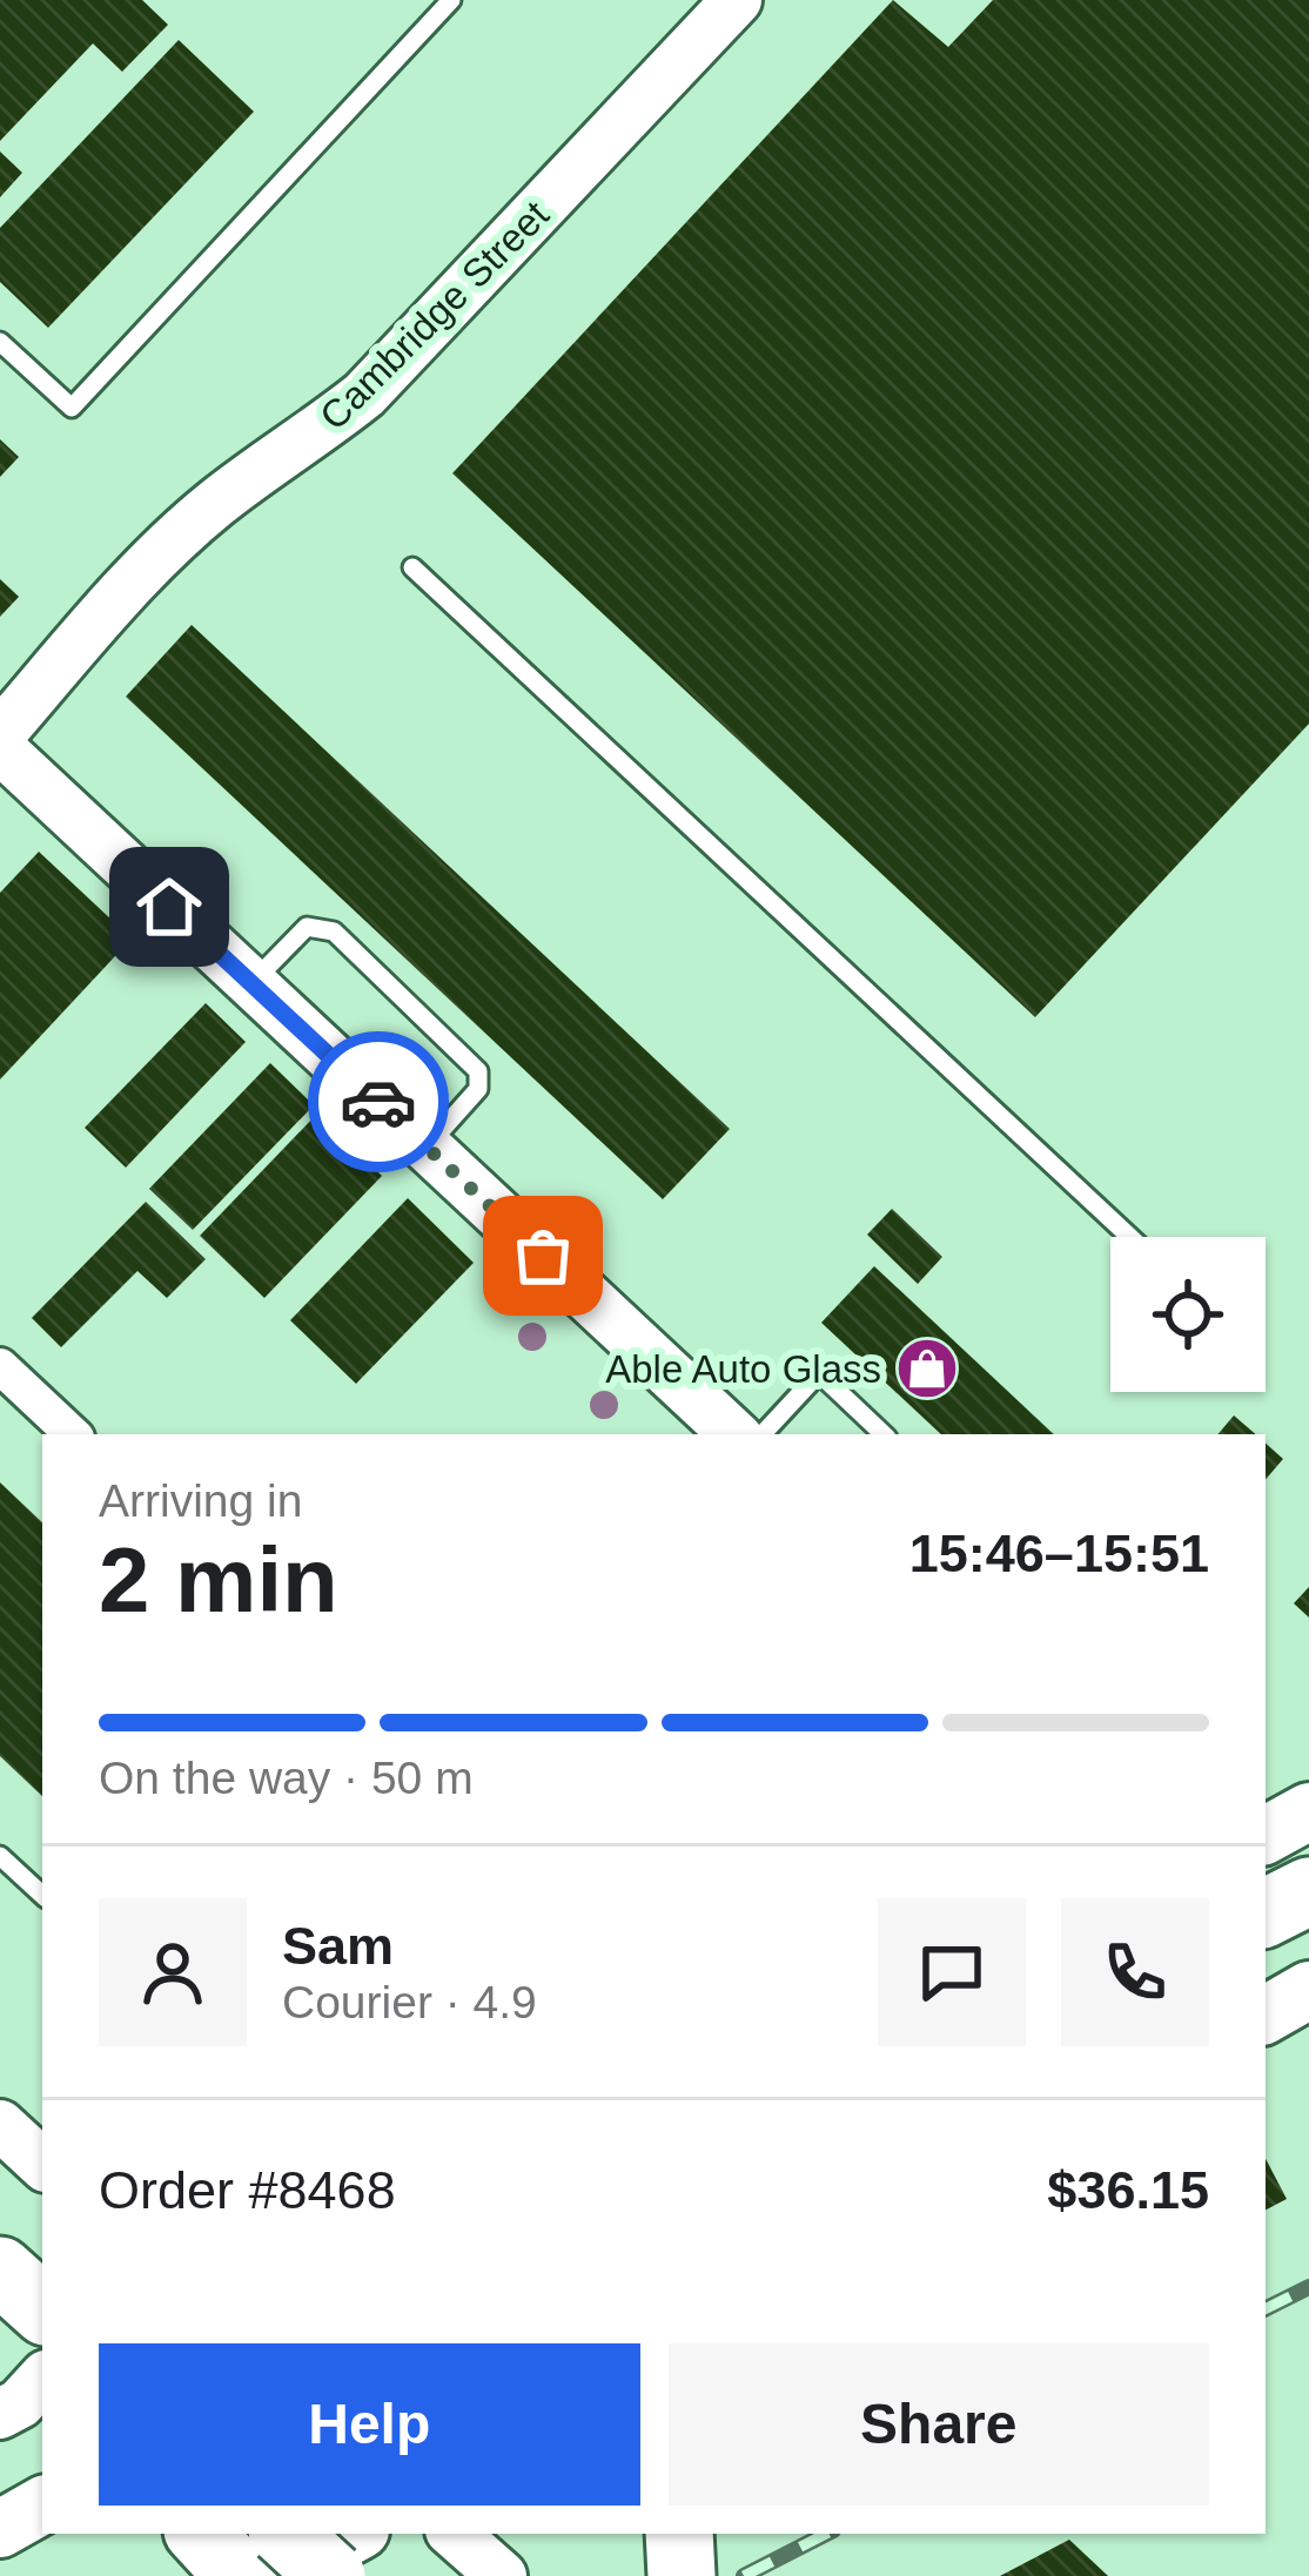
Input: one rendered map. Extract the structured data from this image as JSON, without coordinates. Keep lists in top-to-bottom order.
{
  "streets": {
    "street": ["Cambridge Street"]
  },
  "places": {
    "shop": ["Able Auto Glass"]
  },
  "page": {
    "heading": ["2 min", "Arriving in", "15:46–15:51"],
    "panel": [
      "Sam",
      "Courier · 4.9",
      "Order #8468",
      "$36.15"
    ],
    "bar": "On the way · 50 m",
    "buttons": ["Help", "Share"]
  }
}
